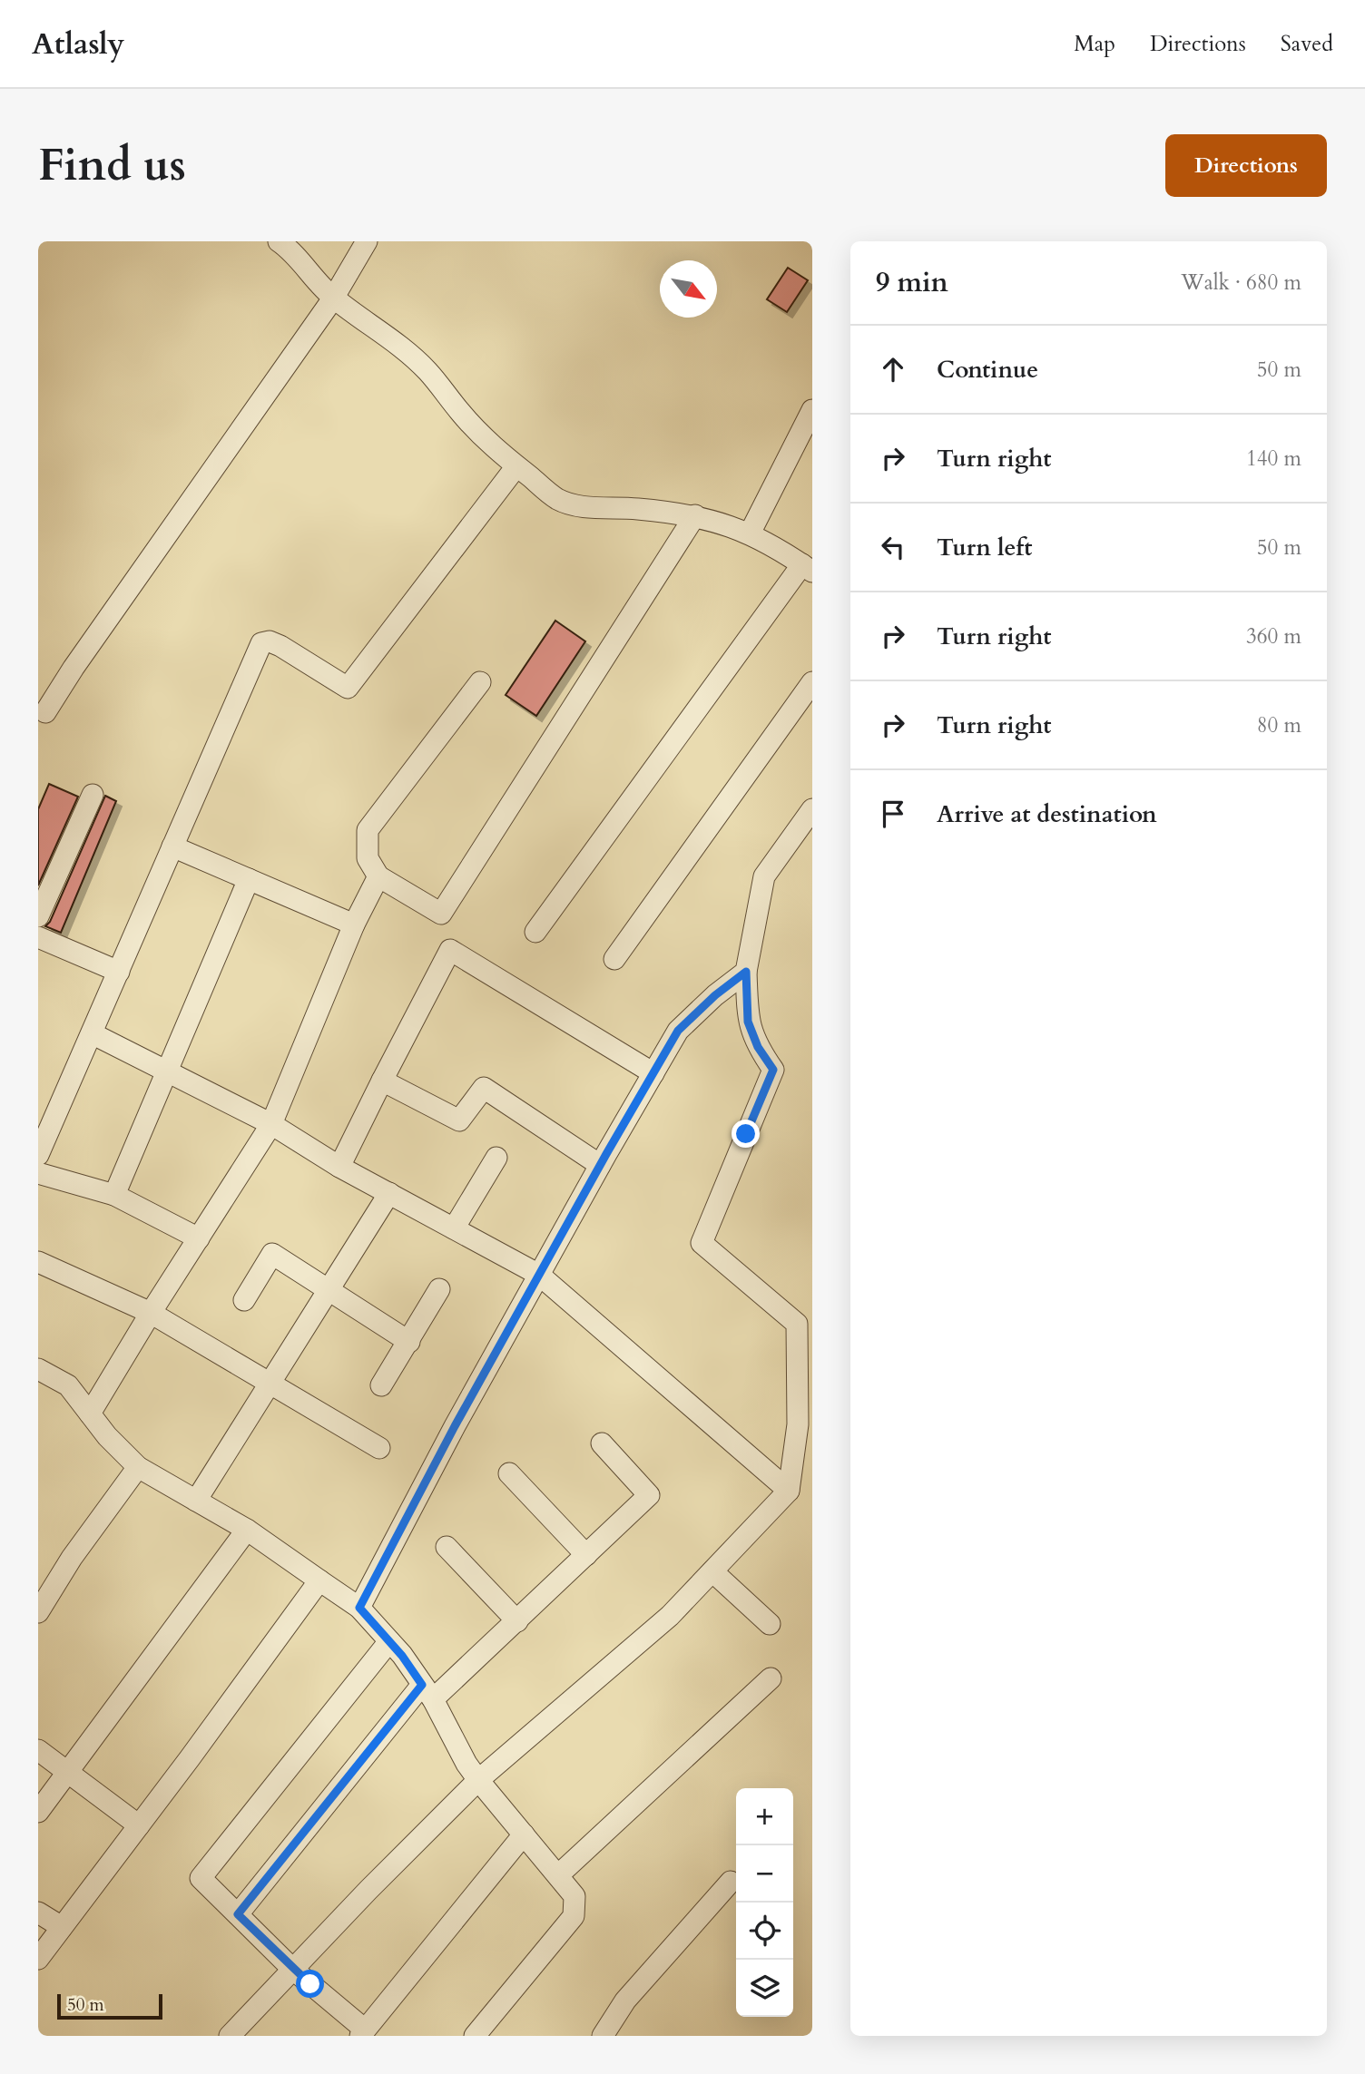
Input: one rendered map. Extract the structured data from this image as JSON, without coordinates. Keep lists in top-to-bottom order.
{
  "scale_bar": "50 m",
  "north": "bottom right",
  "page": {
    "header": "Atlasly",
    "nav": ["Map", "Directions", "Saved"],
    "buttons": "Directions",
    "title": "Find us",
    "heading": ["9 min", "Walk · 680 m"],
    "list": [
      ["Continue", "50 m"],
      ["Turn right", "140 m"],
      ["Turn left", "50 m"],
      ["Turn right", "360 m"],
      ["Turn right", "80 m"],
      "Arrive at destination"
    ],
    "map_buttons": ["+", "−"],
    "scale": "50 m"
  }
}
